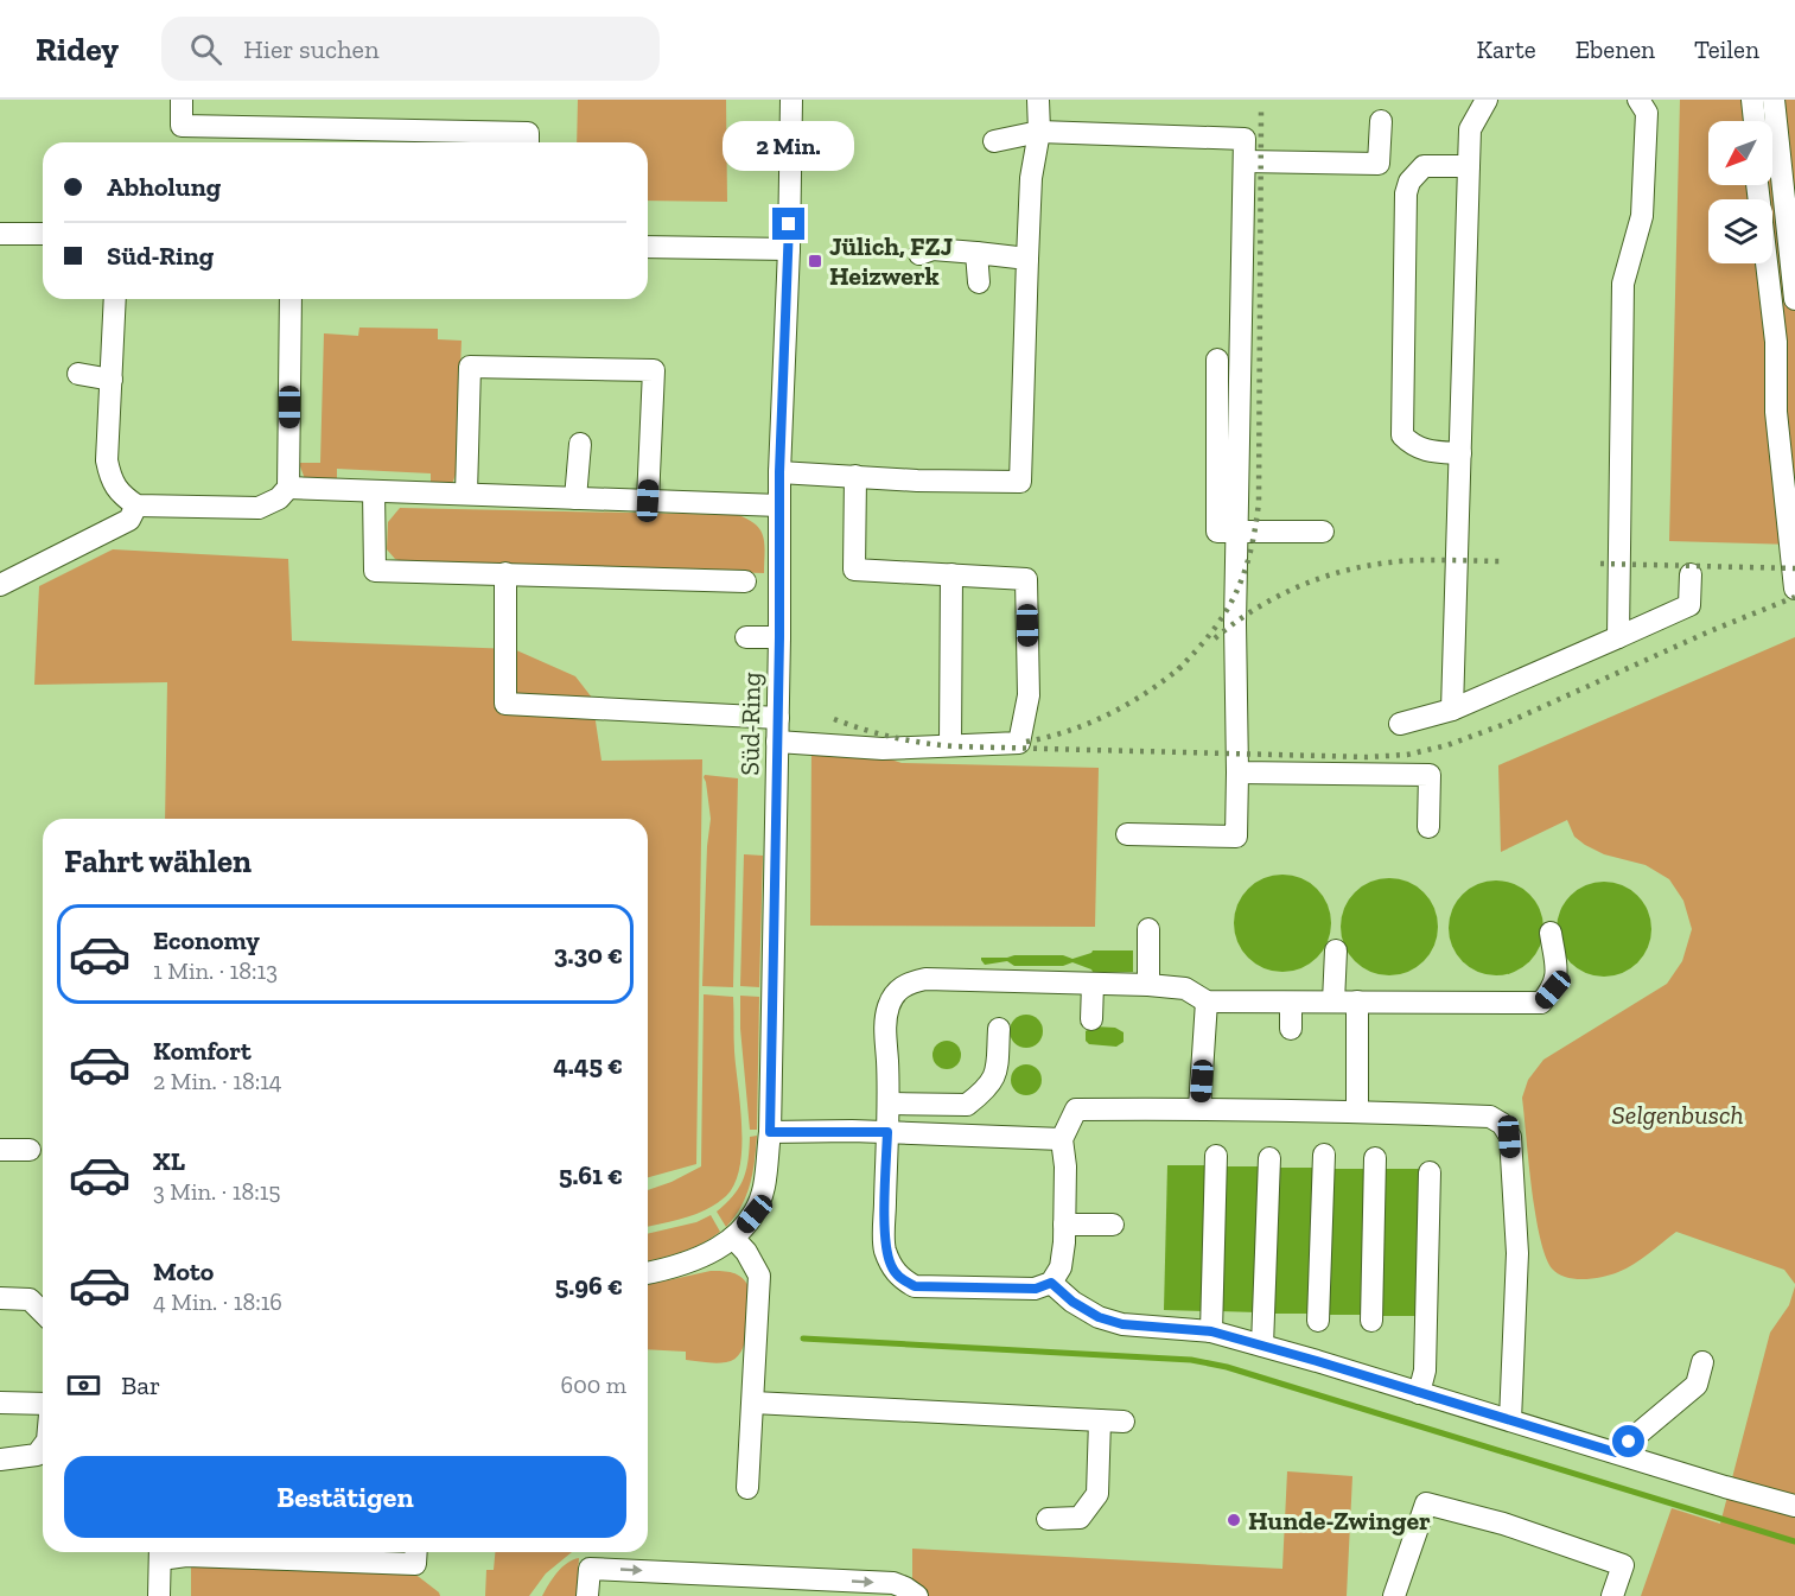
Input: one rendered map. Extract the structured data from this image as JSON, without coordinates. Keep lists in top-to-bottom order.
{
  "streets": {
    "street": ["Süd-Ring"]
  },
  "parks": ["Selgenbusch"],
  "places": {
    "transit": ["Jülich, FZJ Heizwerk"],
    "other": ["Hunde-Zwinger"]
  },
  "north": "bottom left",
  "page": {
    "header": "Ridey",
    "search": "Hier suchen",
    "nav": ["Karte", "Ebenen", "Teilen"],
    "bubble": "2 Min.",
    "banner": ["Abholung", "Süd-Ring"],
    "heading": "Fahrt wählen",
    "list": [
      {
        "name": "Economy",
        "note": "1 Min. · 18:13",
        "value": "3.30 €"
      },
      {
        "name": "Komfort",
        "note": "2 Min. · 18:14",
        "value": "4.45 €"
      },
      {
        "name": "XL",
        "note": "3 Min. · 18:15",
        "value": "5.61 €"
      },
      {
        "name": "Moto",
        "note": "4 Min. · 18:16",
        "value": "5.96 €"
      }
    ],
    "pay": ["Bar", "600 m"],
    "buttons": "Bestätigen"
  }
}
